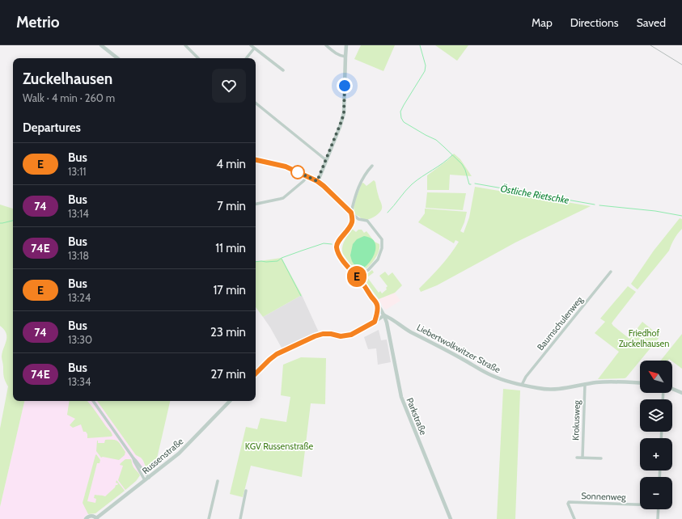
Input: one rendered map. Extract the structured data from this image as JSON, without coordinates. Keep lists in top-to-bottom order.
{
  "streets": {
    "street": [
      "Baumschulenweg",
      "Liebertwolkwitzer Straße",
      "Parkstraße",
      "Krokusweg",
      "Russenstraße",
      "Sonnenweg"
    ]
  },
  "crossings": [
    ["Baumschulenweg", "Liebertwolkwitzer Straße"],
    ["Liebertwolkwitzer Straße", "Parkstraße"],
    ["Liebertwolkwitzer Straße", "Krokusweg"]
  ],
  "water": ["Östliche Rietschke"],
  "parks": ["Friedhof Zuckelhausen", "KGV Russenstraße"],
  "lines": ["bus line E"],
  "north": "top left",
  "page": {
    "header": "Metrio",
    "nav": ["Map", "Directions", "Saved"],
    "on_map": "E",
    "heading": [
      ["Zuckelhausen", "Walk · 4 min · 260 m"],
      "Departures"
    ],
    "list": [
      {
        "mark": "E",
        "name": "Bus",
        "note": "13:11",
        "value": "4 min"
      },
      {
        "mark": "74",
        "name": "Bus",
        "note": "13:14",
        "value": "7 min"
      },
      {
        "mark": "74E",
        "name": "Bus",
        "note": "13:18",
        "value": "11 min"
      },
      {
        "mark": "E",
        "name": "Bus",
        "note": "13:24",
        "value": "17 min"
      },
      {
        "mark": "74",
        "name": "Bus",
        "note": "13:30",
        "value": "23 min"
      },
      {
        "mark": "74E",
        "name": "Bus",
        "note": "13:34",
        "value": "27 min"
      }
    ],
    "map_buttons": ["+", "−"]
  }
}
